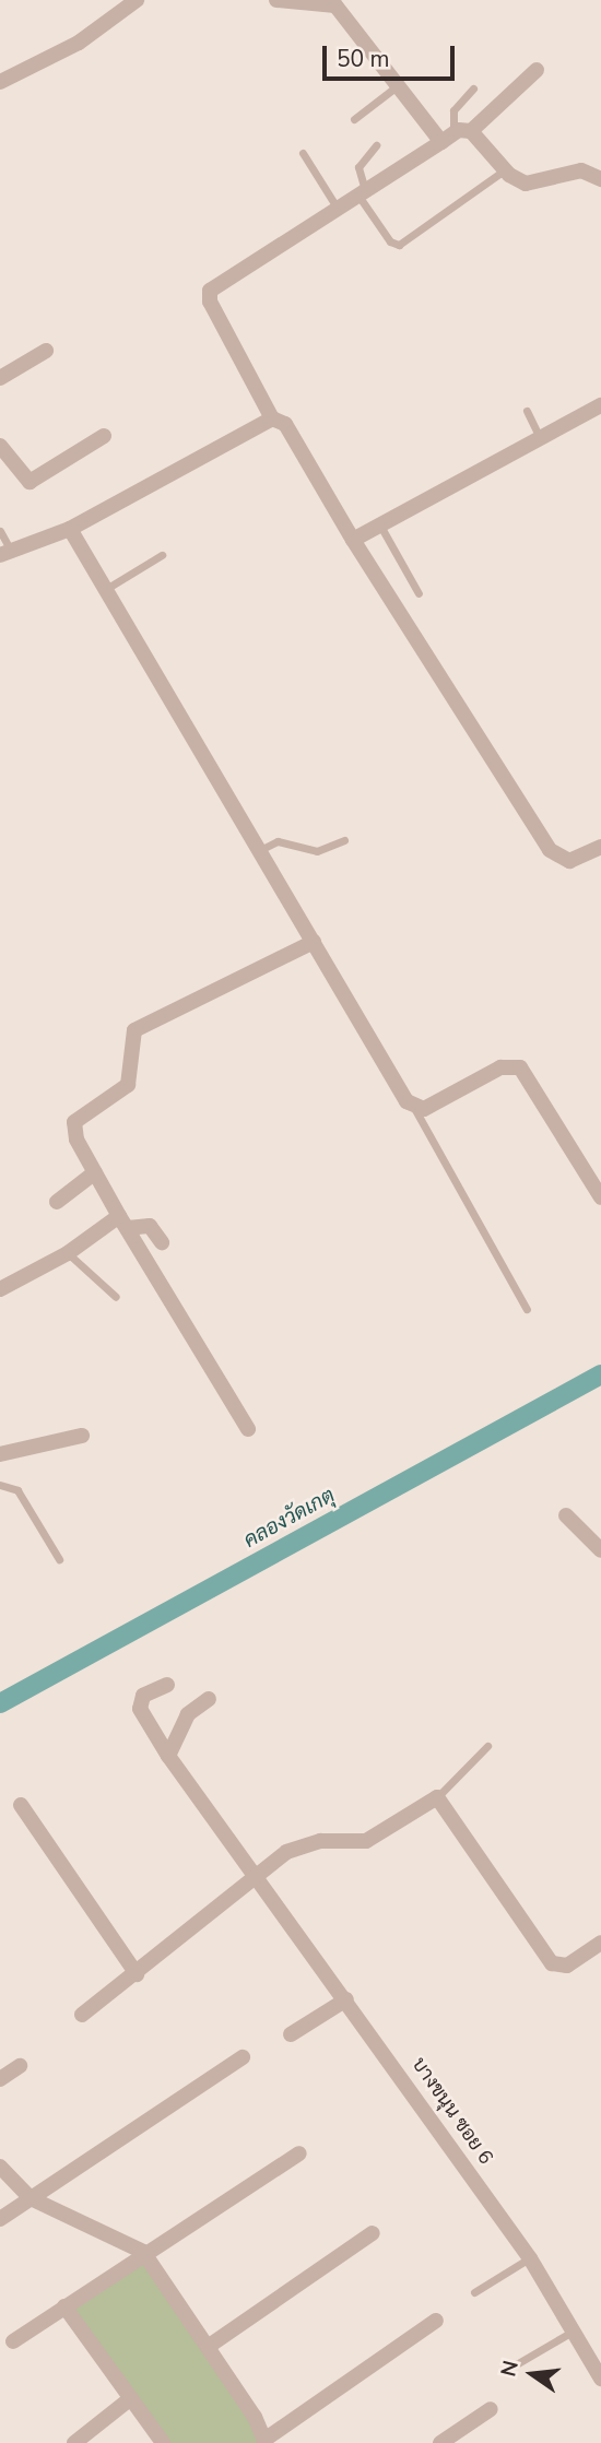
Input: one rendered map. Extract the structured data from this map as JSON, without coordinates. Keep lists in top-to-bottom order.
{
  "streets": {
    "street": ["บางขนุน ซอย 6"]
  },
  "water": ["คลองวัดเกตุ"],
  "scale_bar": "50 m",
  "north": "left"
}
